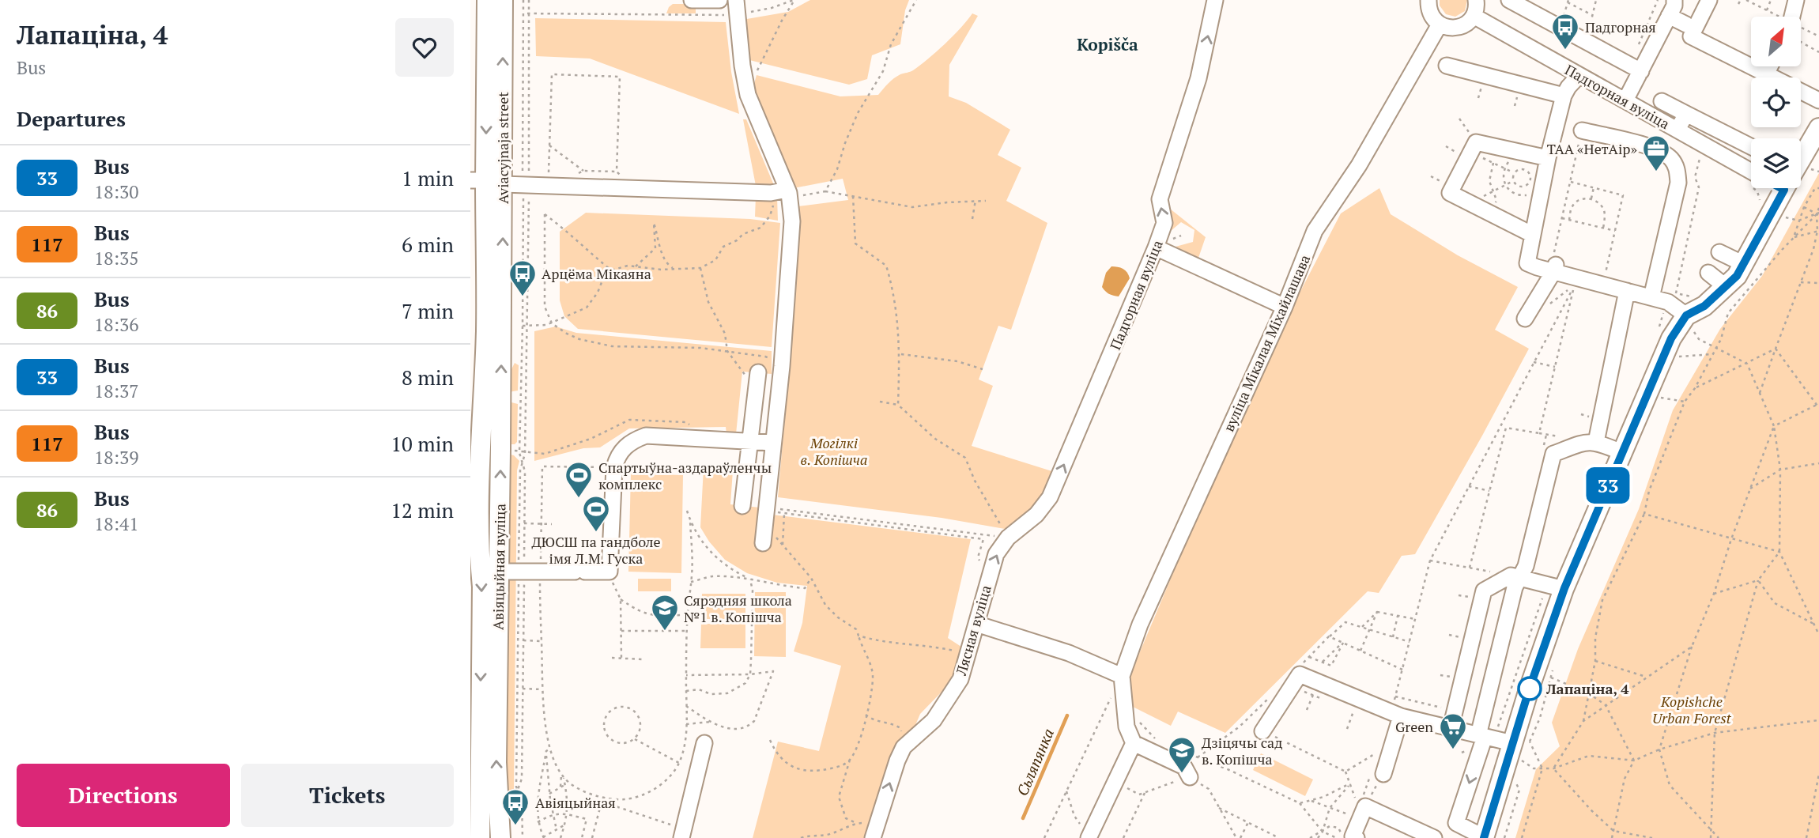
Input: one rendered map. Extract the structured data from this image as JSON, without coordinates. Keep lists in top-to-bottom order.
{
  "streets": {
    "main road": ["Aviacyjnaja street", "Авіяцыйная вуліца"],
    "street": ["Падгорная вуліца", "вуліца Мікалая Міхайлашава", "Лясная вуліца"]
  },
  "crossings": [
    ["Падгорная вуліца", "Лясная вуліца"]
  ],
  "one_way": ["Падгорная вуліца", "Лясная вуліца"],
  "districts": ["Kopišča"],
  "water": ["Сьляпянка"],
  "parks": ["Могілкі в. Копішча", "Kopishche Urban Forest"],
  "places": {
    "bus stop": ["Падгорная", "Арцёма Мікаяна", "Авіяцыйная"],
    "office": ["ТАА «НетАір»"],
    "sports": ["Спартыўна-аздараўленчы комплекс", "ДЮСШ па гандболе імя Л.М. Гуска"],
    "school or university": ["Сярэдняя школа №1 в. Копішча", "Дзіцячы сад в. Копішча"],
    "other": ["Лапаціна, 4"],
    "supermarket": ["Green"]
  },
  "lines": ["bus line 33"],
  "north": "top right",
  "page": {
    "heading": [
      ["Лапаціна, 4", "Bus"],
      "Departures"
    ],
    "on_map": "33",
    "list": [
      {
        "mark": "33",
        "name": "Bus",
        "note": "18:30",
        "value": "1 min"
      },
      {
        "mark": "117",
        "name": "Bus",
        "note": "18:35",
        "value": "6 min"
      },
      {
        "mark": "86",
        "name": "Bus",
        "note": "18:36",
        "value": "7 min"
      },
      {
        "mark": "33",
        "name": "Bus",
        "note": "18:37",
        "value": "8 min"
      },
      {
        "mark": "117",
        "name": "Bus",
        "note": "18:39",
        "value": "10 min"
      },
      {
        "mark": "86",
        "name": "Bus",
        "note": "18:41",
        "value": "12 min"
      }
    ],
    "buttons": ["Directions", "Tickets"]
  }
}
